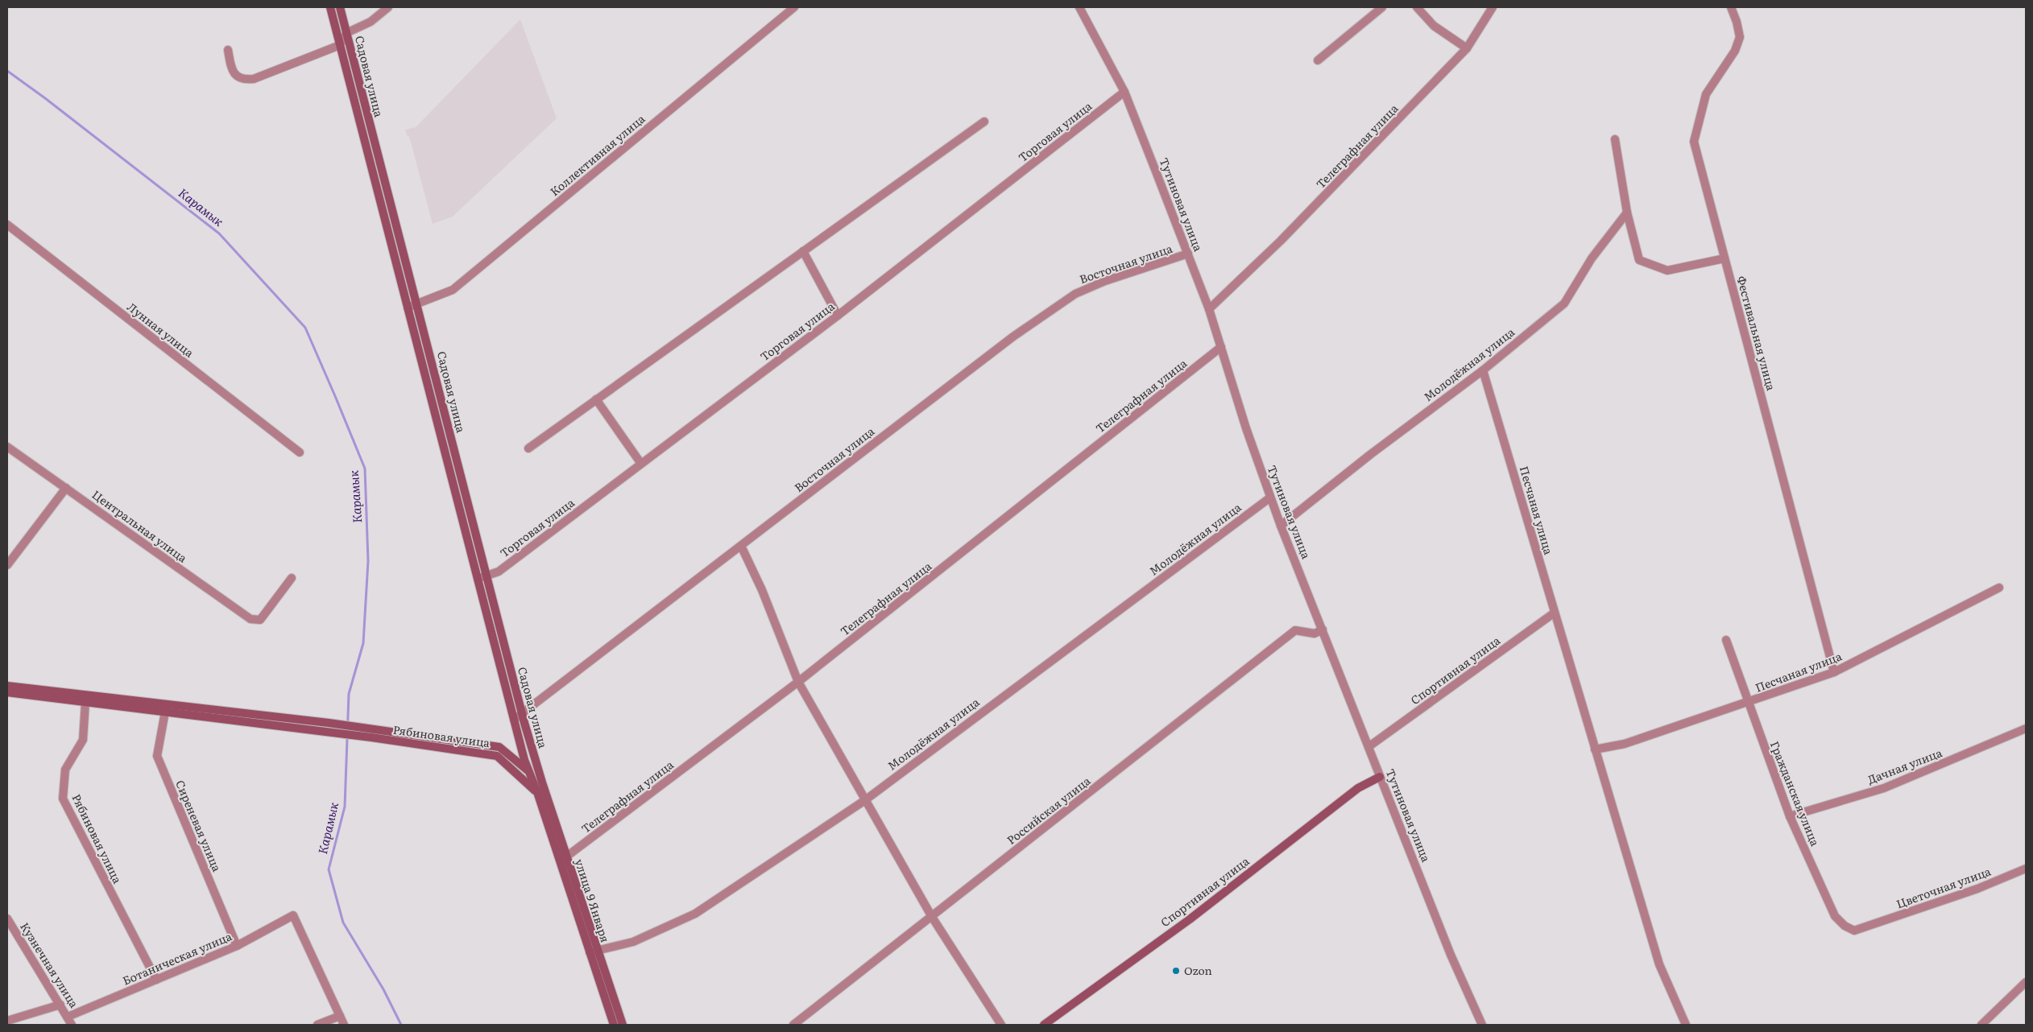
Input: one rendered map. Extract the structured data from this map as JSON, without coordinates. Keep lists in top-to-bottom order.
{
  "streets": {
    "street": [
      "Садовая улица",
      "Торговая улица",
      "Телеграфная улица",
      "Коллективная улица",
      "Тутиновая улица",
      "Восточная улица",
      "Лунная улица",
      "Фестивальная улица",
      "Молодёжная улица",
      "Песчаная улица",
      "Центральная улица",
      "Спортивная улица",
      "Рябиновая улица",
      "Дачная улица",
      "Гражданская улица",
      "Российская улица",
      "Сиреневая улица",
      "Цветочная улица",
      "улица 9 Января",
      "Ботаническая улица",
      "Кузнечная улица"
    ]
  },
  "crossings": [
    ["Садовая улица", "Торговая улица"],
    ["Садовая улица", "Коллективная улица"],
    ["Садовая улица", "Восточная улица"],
    ["Садовая улица", "улица 9 Января"],
    ["Торговая улица", "Тутиновая улица"],
    ["Телеграфная улица", "Тутиновая улица"],
    ["Телеграфная улица", "улица 9 Января"],
    ["Тутиновая улица", "Восточная улица"],
    ["Тутиновая улица", "Молодёжная улица"],
    ["Тутиновая улица", "Спортивная улица"],
    ["Тутиновая улица", "Российская улица"],
    ["Фестивальная улица", "Песчаная улица"],
    ["Молодёжная улица", "Песчаная улица"],
    ["Молодёжная улица", "улица 9 Января"],
    ["Песчаная улица", "Спортивная улица"],
    ["Песчаная улица", "Гражданская улица"],
    ["Рябиновая улица", "Сиреневая улица"],
    ["Рябиновая улица", "улица 9 Января"],
    ["Рябиновая улица", "Ботаническая улица"],
    ["Дачная улица", "Гражданская улица"],
    ["Гражданская улица", "Цветочная улица"],
    ["Сиреневая улица", "Ботаническая улица"],
    ["Ботаническая улица", "Кузнечная улица"]
  ],
  "water": ["Карамык"],
  "places": ["Ozon"]
}
